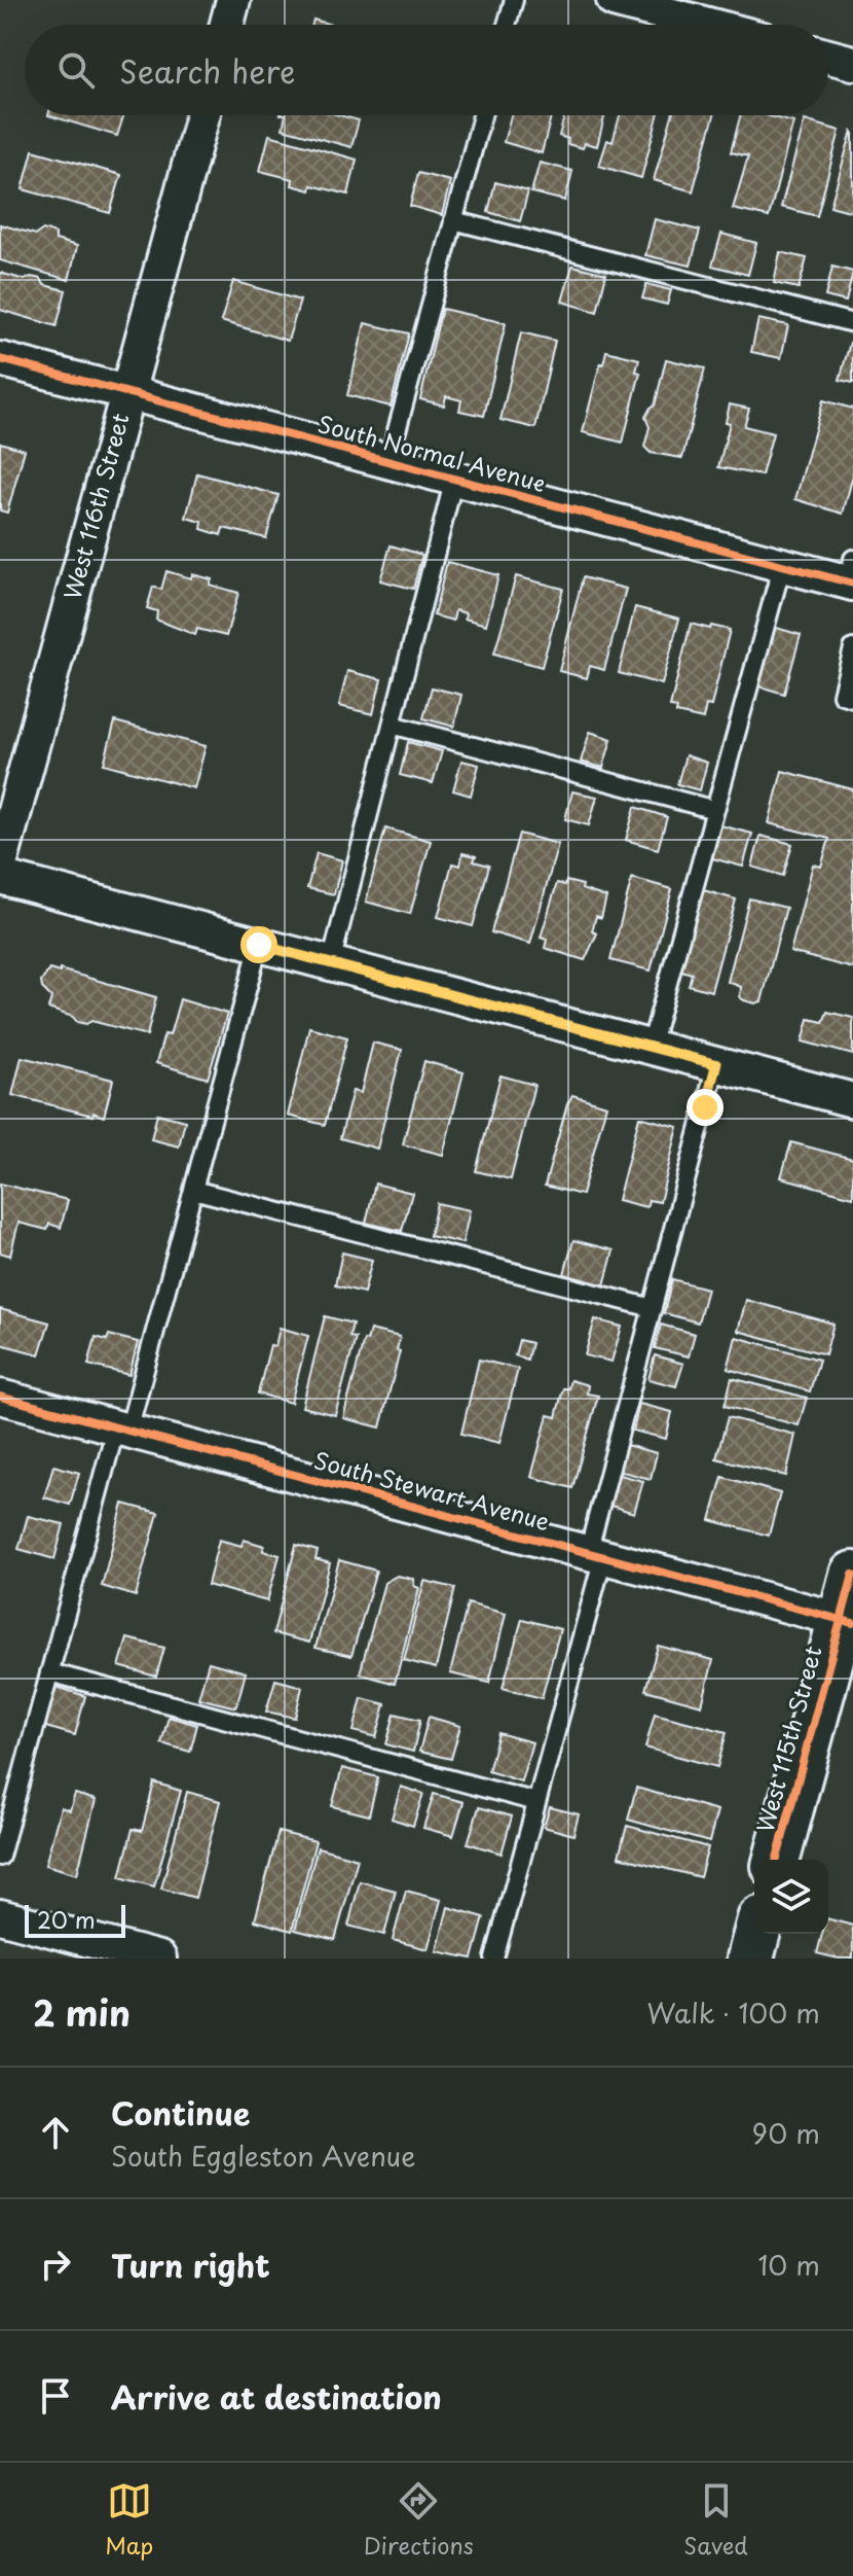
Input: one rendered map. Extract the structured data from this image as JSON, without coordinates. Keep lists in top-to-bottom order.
{
  "streets": {
    "street": [
      "South Normal Avenue",
      "West 116th Street",
      "South Stewart Avenue",
      "West 115th Street"
    ]
  },
  "crossings": [
    ["South Normal Avenue", "West 116th Street"],
    ["South Stewart Avenue", "West 115th Street"]
  ],
  "scale_bar": "20 m",
  "page": {
    "search": "Search here",
    "scale": "20 m",
    "heading": ["2 min", "Walk · 100 m"],
    "list": [
      ["Continue", "South Eggleston Avenue", "90 m"],
      ["Turn right", "10 m"],
      "Arrive at destination"
    ],
    "nav": ["Map", "Directions", "Saved"]
  }
}
